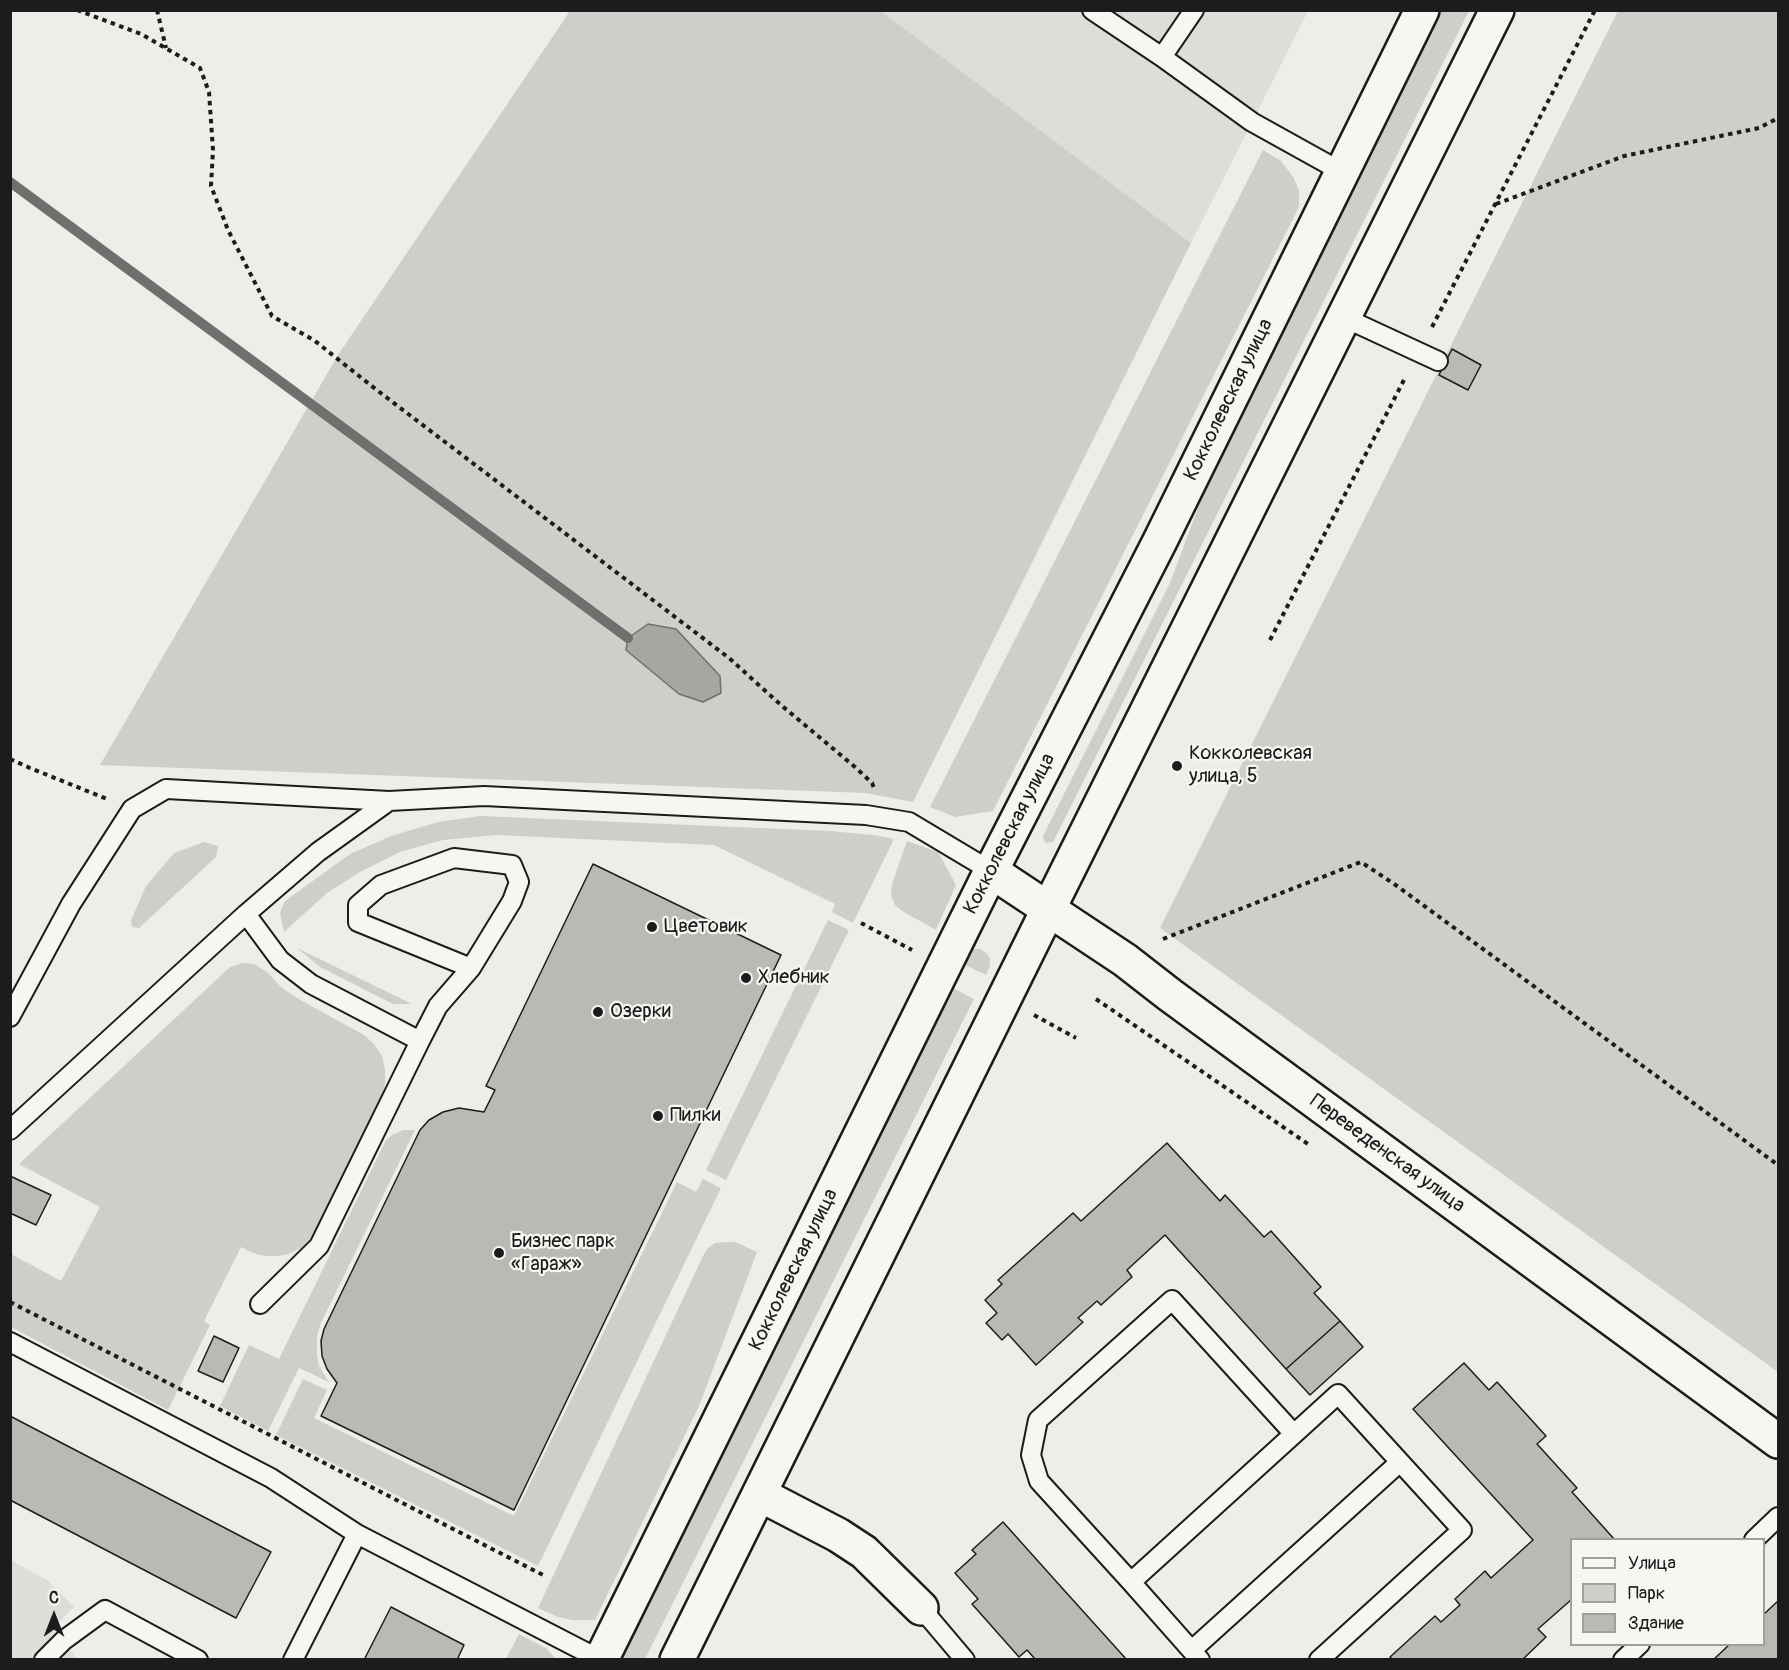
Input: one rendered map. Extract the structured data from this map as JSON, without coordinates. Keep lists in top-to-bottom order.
{
  "streets": {
    "street": ["Кокколевская улица", "Переведенская улица"]
  },
  "crossings": [
    ["Кокколевская улица", "Переведенская улица"]
  ],
  "places": [
    "Кокколевская улица, 5",
    "Цветовик",
    "Хлебник",
    "Озерки",
    "Пилки",
    "Бизнес парк «Гараж»"
  ],
  "legend": ["Улица", "Парк", "Здание"],
  "north": "top"
}
